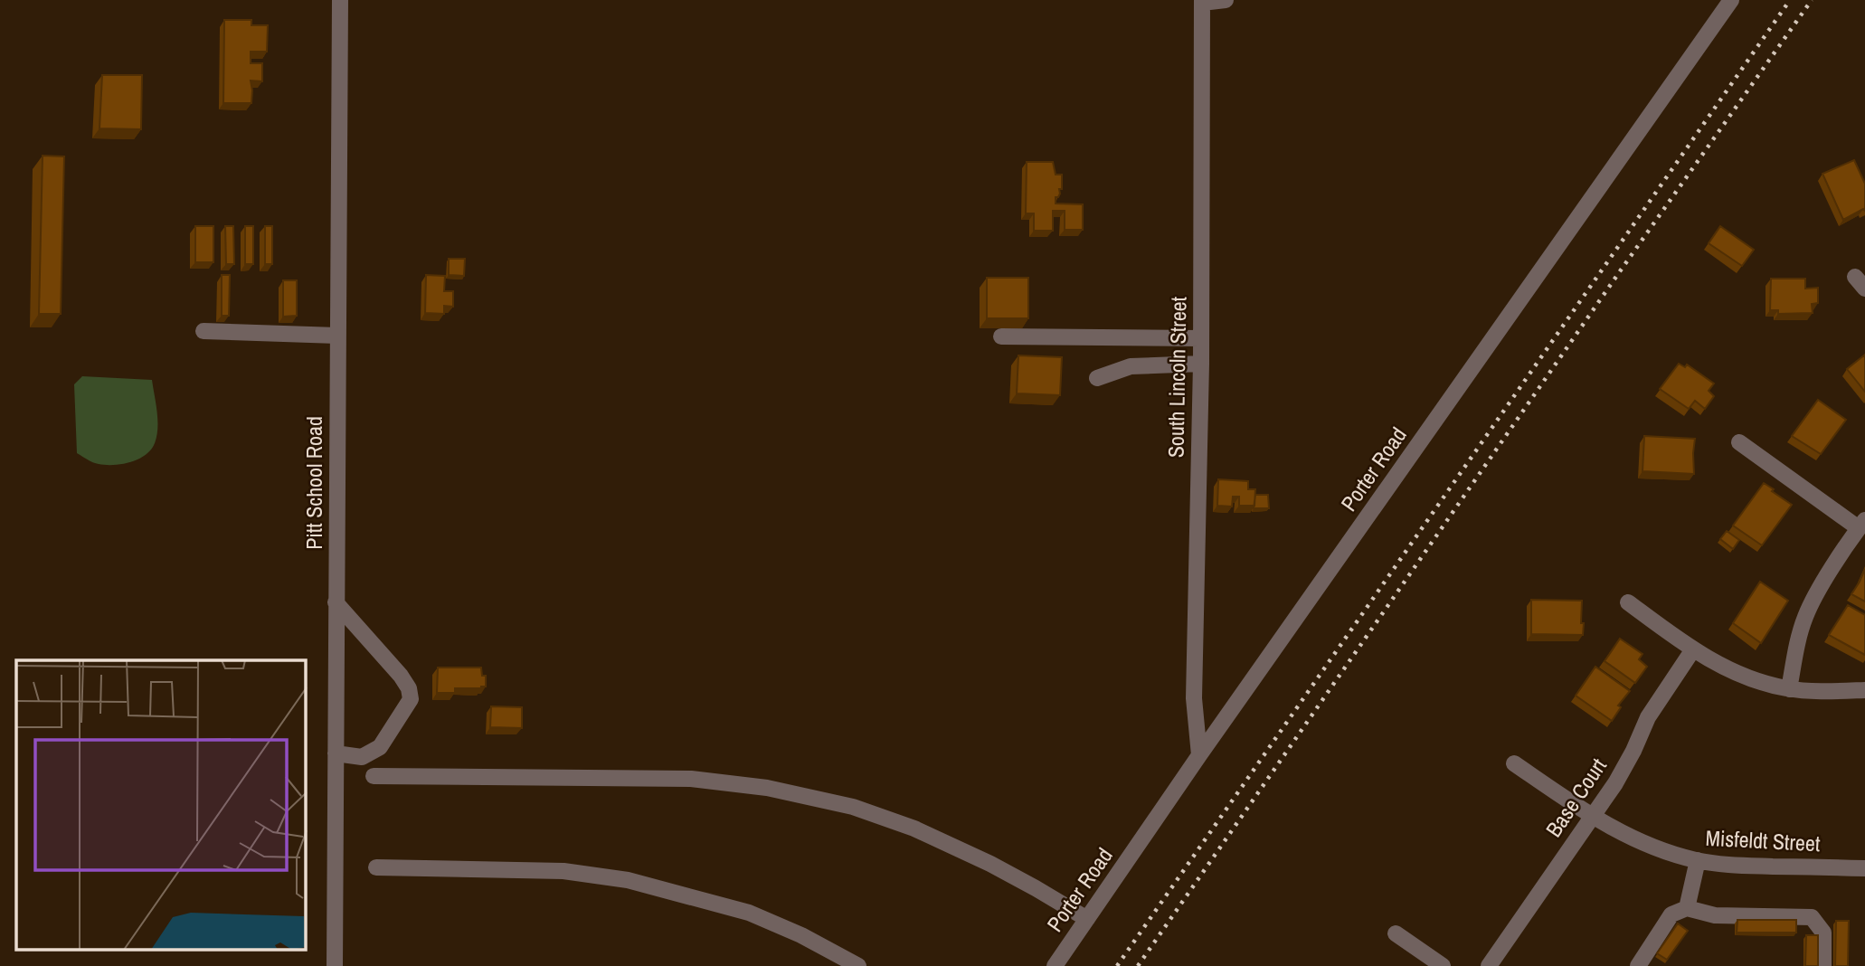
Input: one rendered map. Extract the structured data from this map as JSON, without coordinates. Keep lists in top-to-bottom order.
{
  "streets": {
    "street": [
      "South Lincoln Street",
      "Porter Road",
      "Pitt School Road",
      "Base Court",
      "Misfeldt Street"
    ]
  },
  "crossings": [
    ["South Lincoln Street", "Porter Road"],
    ["Base Court", "Misfeldt Street"]
  ]
}
